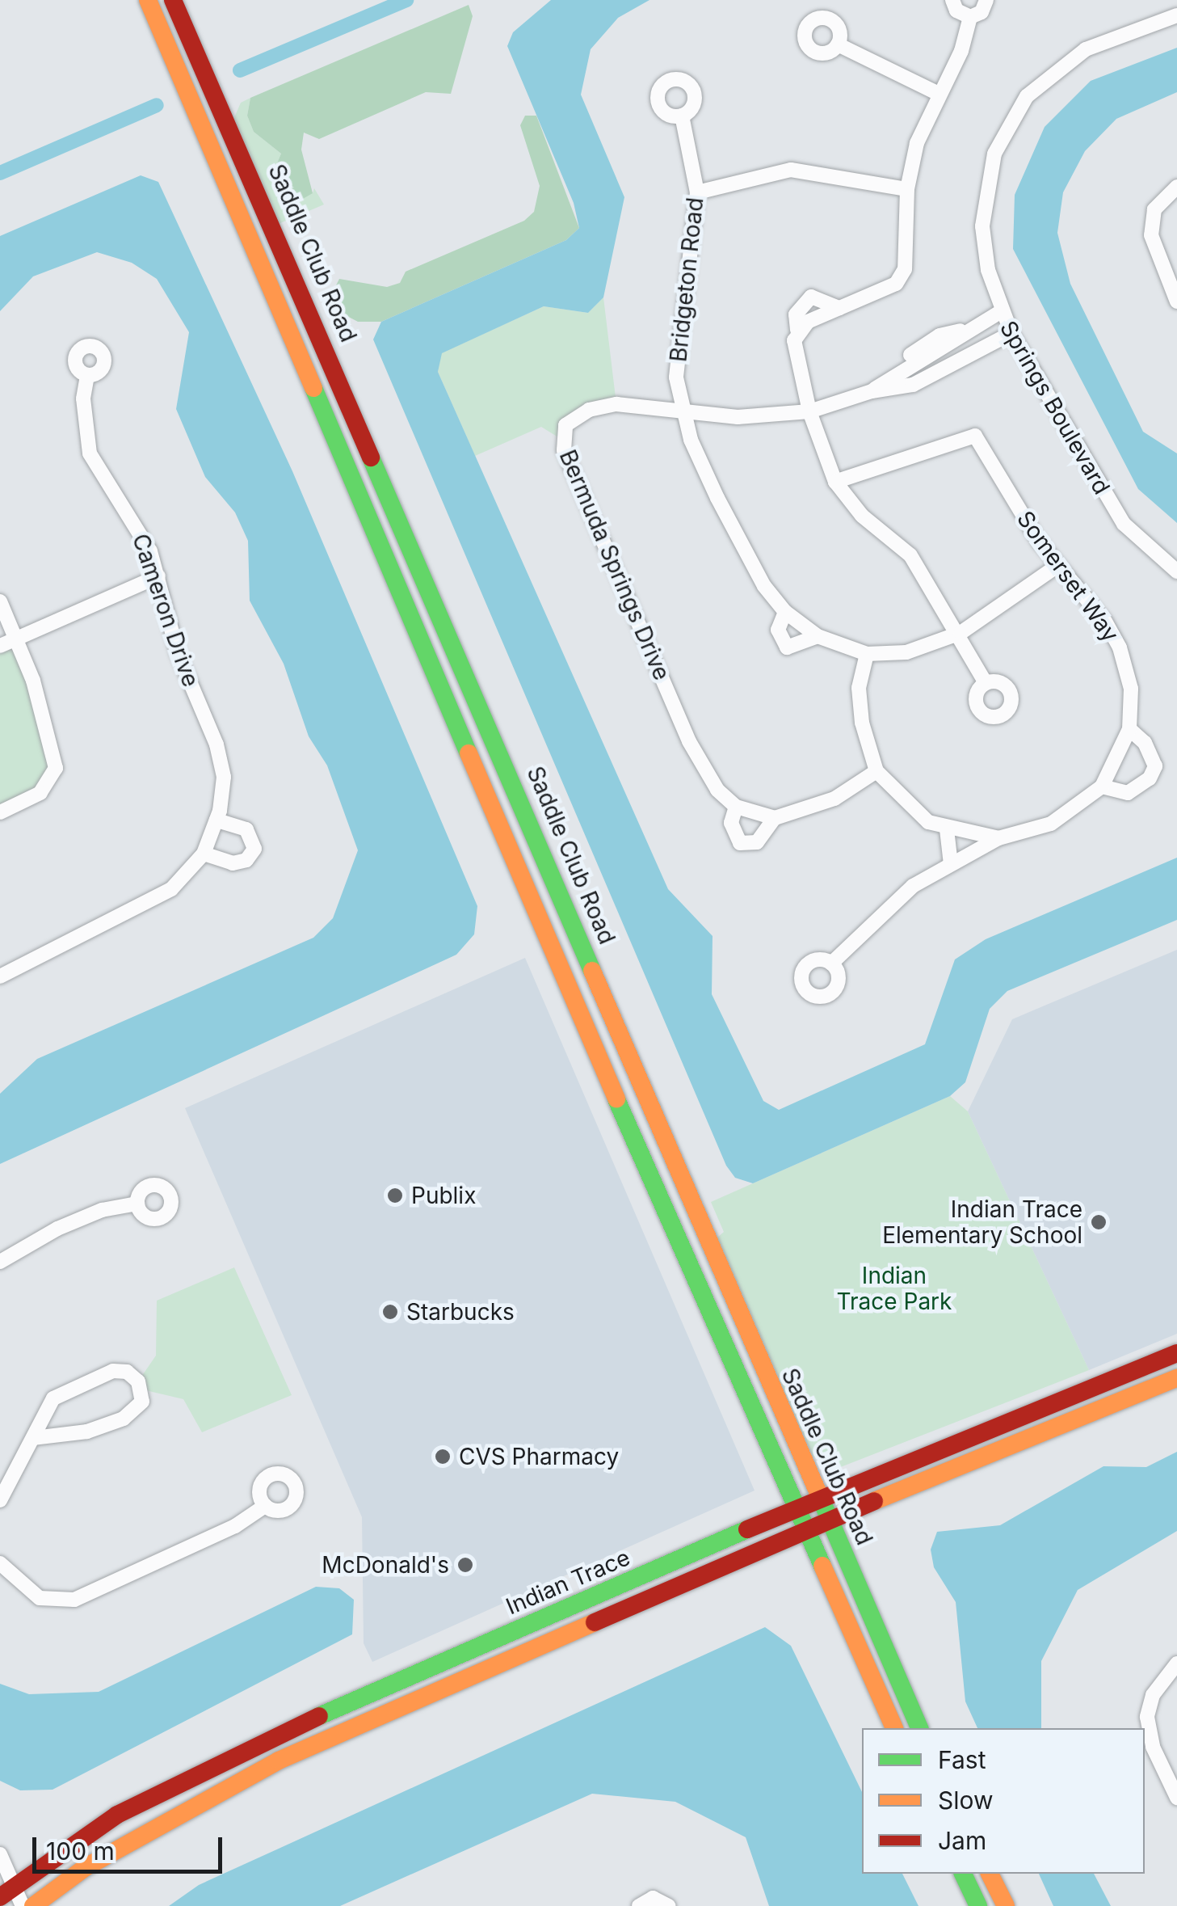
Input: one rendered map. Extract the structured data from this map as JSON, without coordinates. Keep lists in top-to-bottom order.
{
  "streets": {
    "street": [
      "Saddle Club Road",
      "Bridgeton Road",
      "Springs Boulevard",
      "Bermuda Springs Drive",
      "Somerset Way",
      "Cameron Drive",
      "Indian Trace"
    ]
  },
  "crossings": [
    ["Saddle Club Road", "Indian Trace"],
    ["Bridgeton Road", "Bermuda Springs Drive"],
    ["Bridgeton Road", "Somerset Way"],
    ["Springs Boulevard", "Bermuda Springs Drive"],
    ["Bermuda Springs Drive", "Somerset Way"]
  ],
  "parks": ["Indian Trace Park"],
  "places": [
    "Publix",
    "Indian Trace Elementary School",
    "Starbucks",
    "CVS Pharmacy",
    "McDonald's"
  ],
  "legend": ["Fast", "Slow", "Jam"],
  "scale_bar": "100 m"
}
